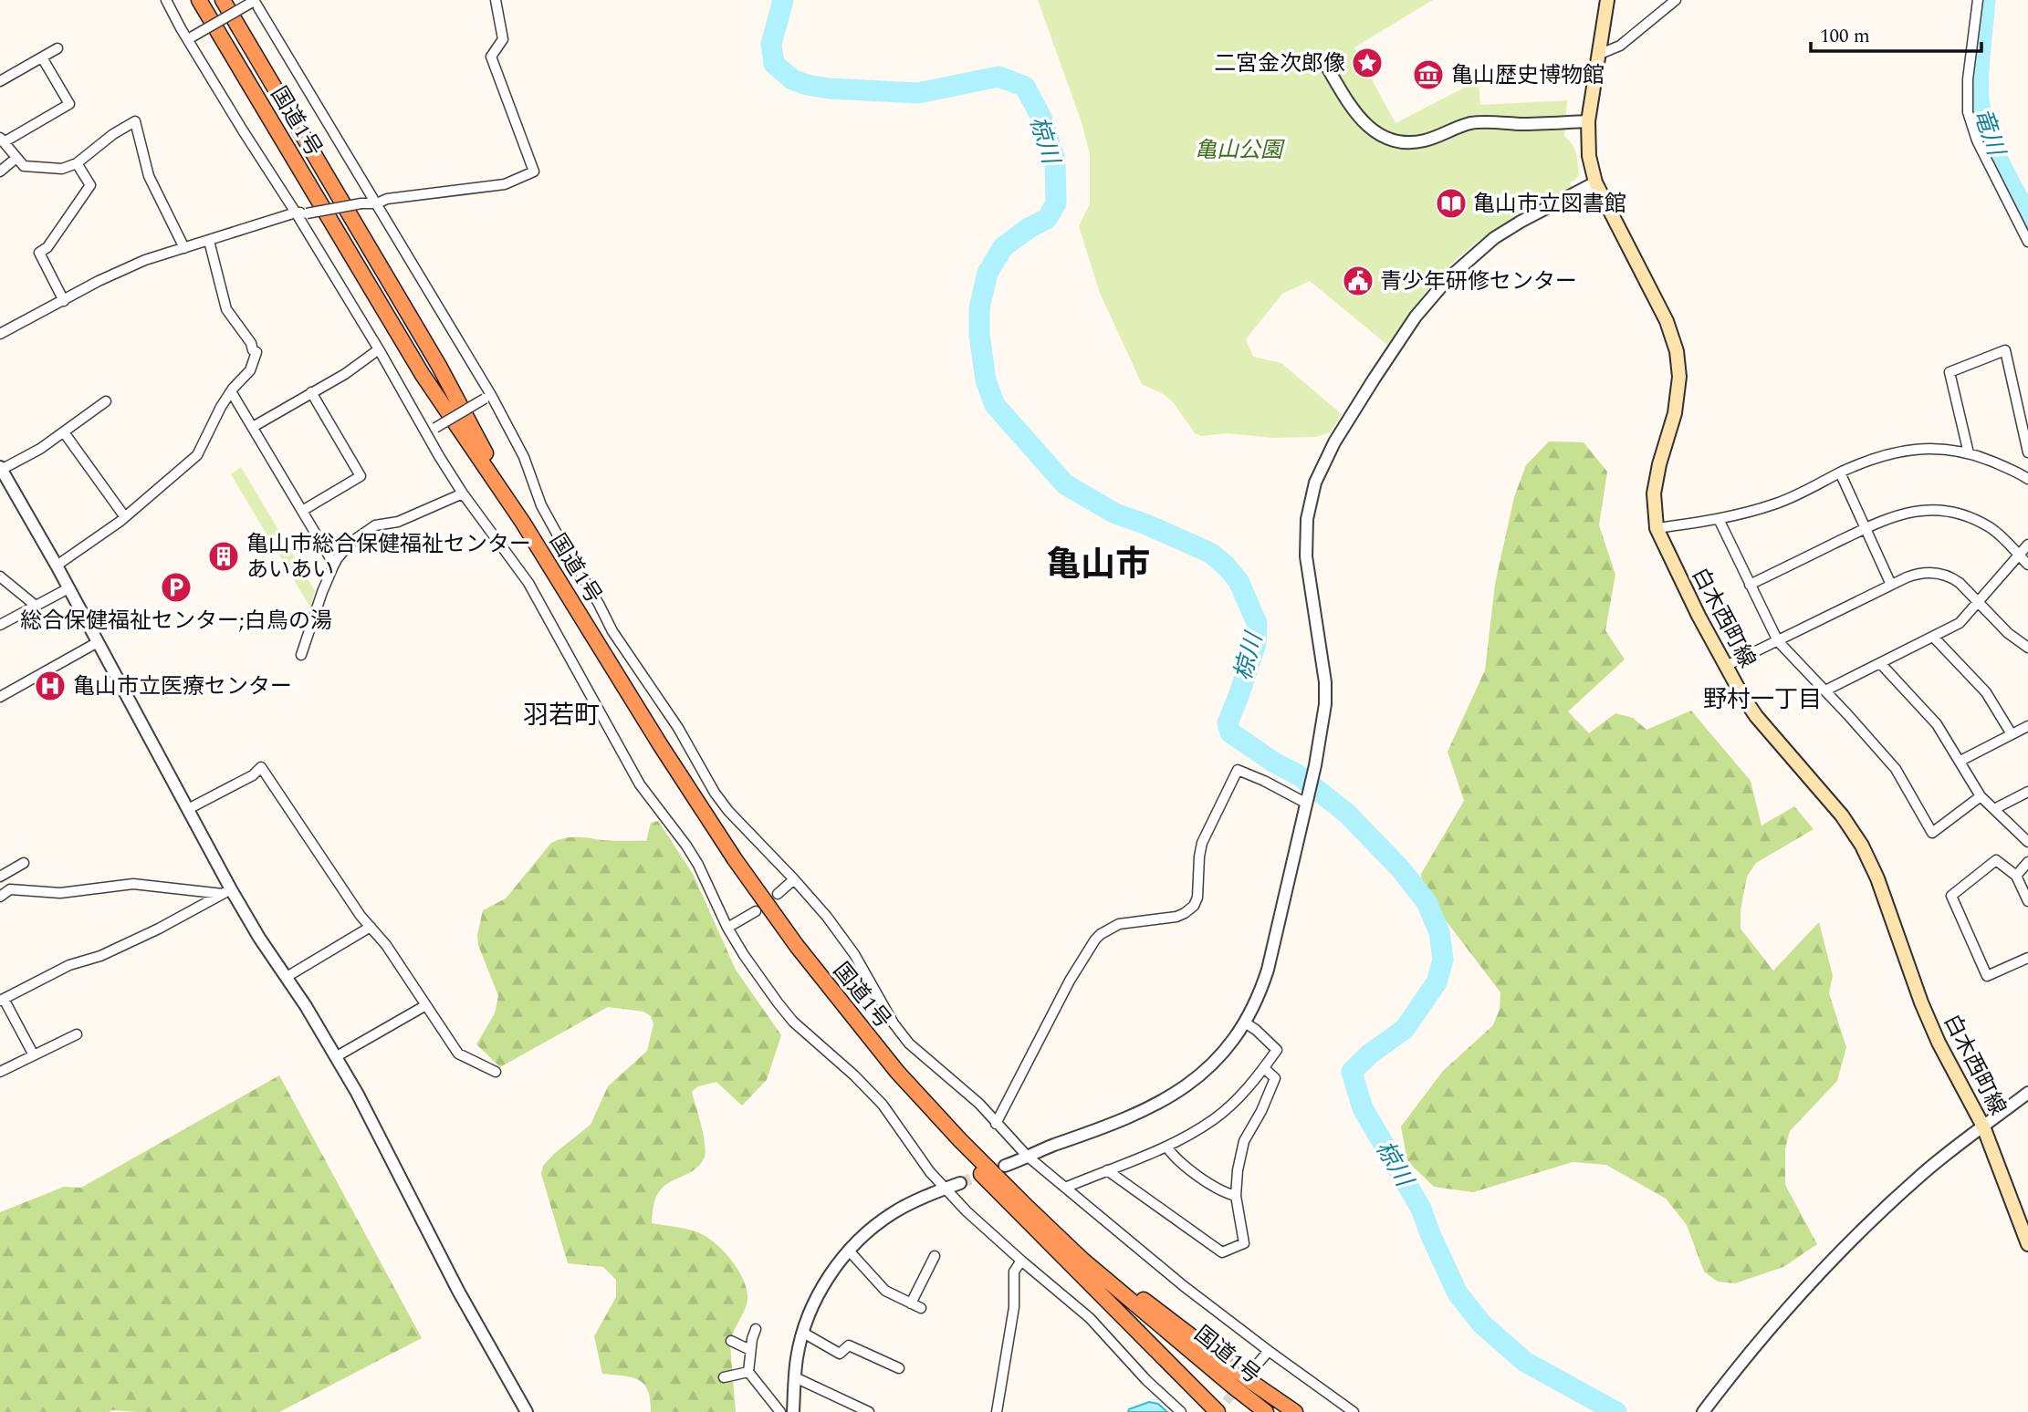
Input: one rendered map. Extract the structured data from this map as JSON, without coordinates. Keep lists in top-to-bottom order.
{
  "streets": {
    "highway": ["国道1号"],
    "main road": ["白木西町線"]
  },
  "districts": ["亀山市", "野村一丁目", "羽若町"],
  "water": ["竜川", "椋川"],
  "parks": ["亀山公園"],
  "places": {
    "place": ["二宮金次郎像"],
    "museum": ["亀山歴史博物館"],
    "library": ["亀山市立図書館"],
    "public building": ["青少年研修センター"],
    "building": ["亀山市総合保健福祉センター あいあい"],
    "parking": ["総合保健福祉センター;白鳥の湯"],
    "hospital": ["亀山市立医療センター"]
  },
  "scale_bar": "100 m"
}
